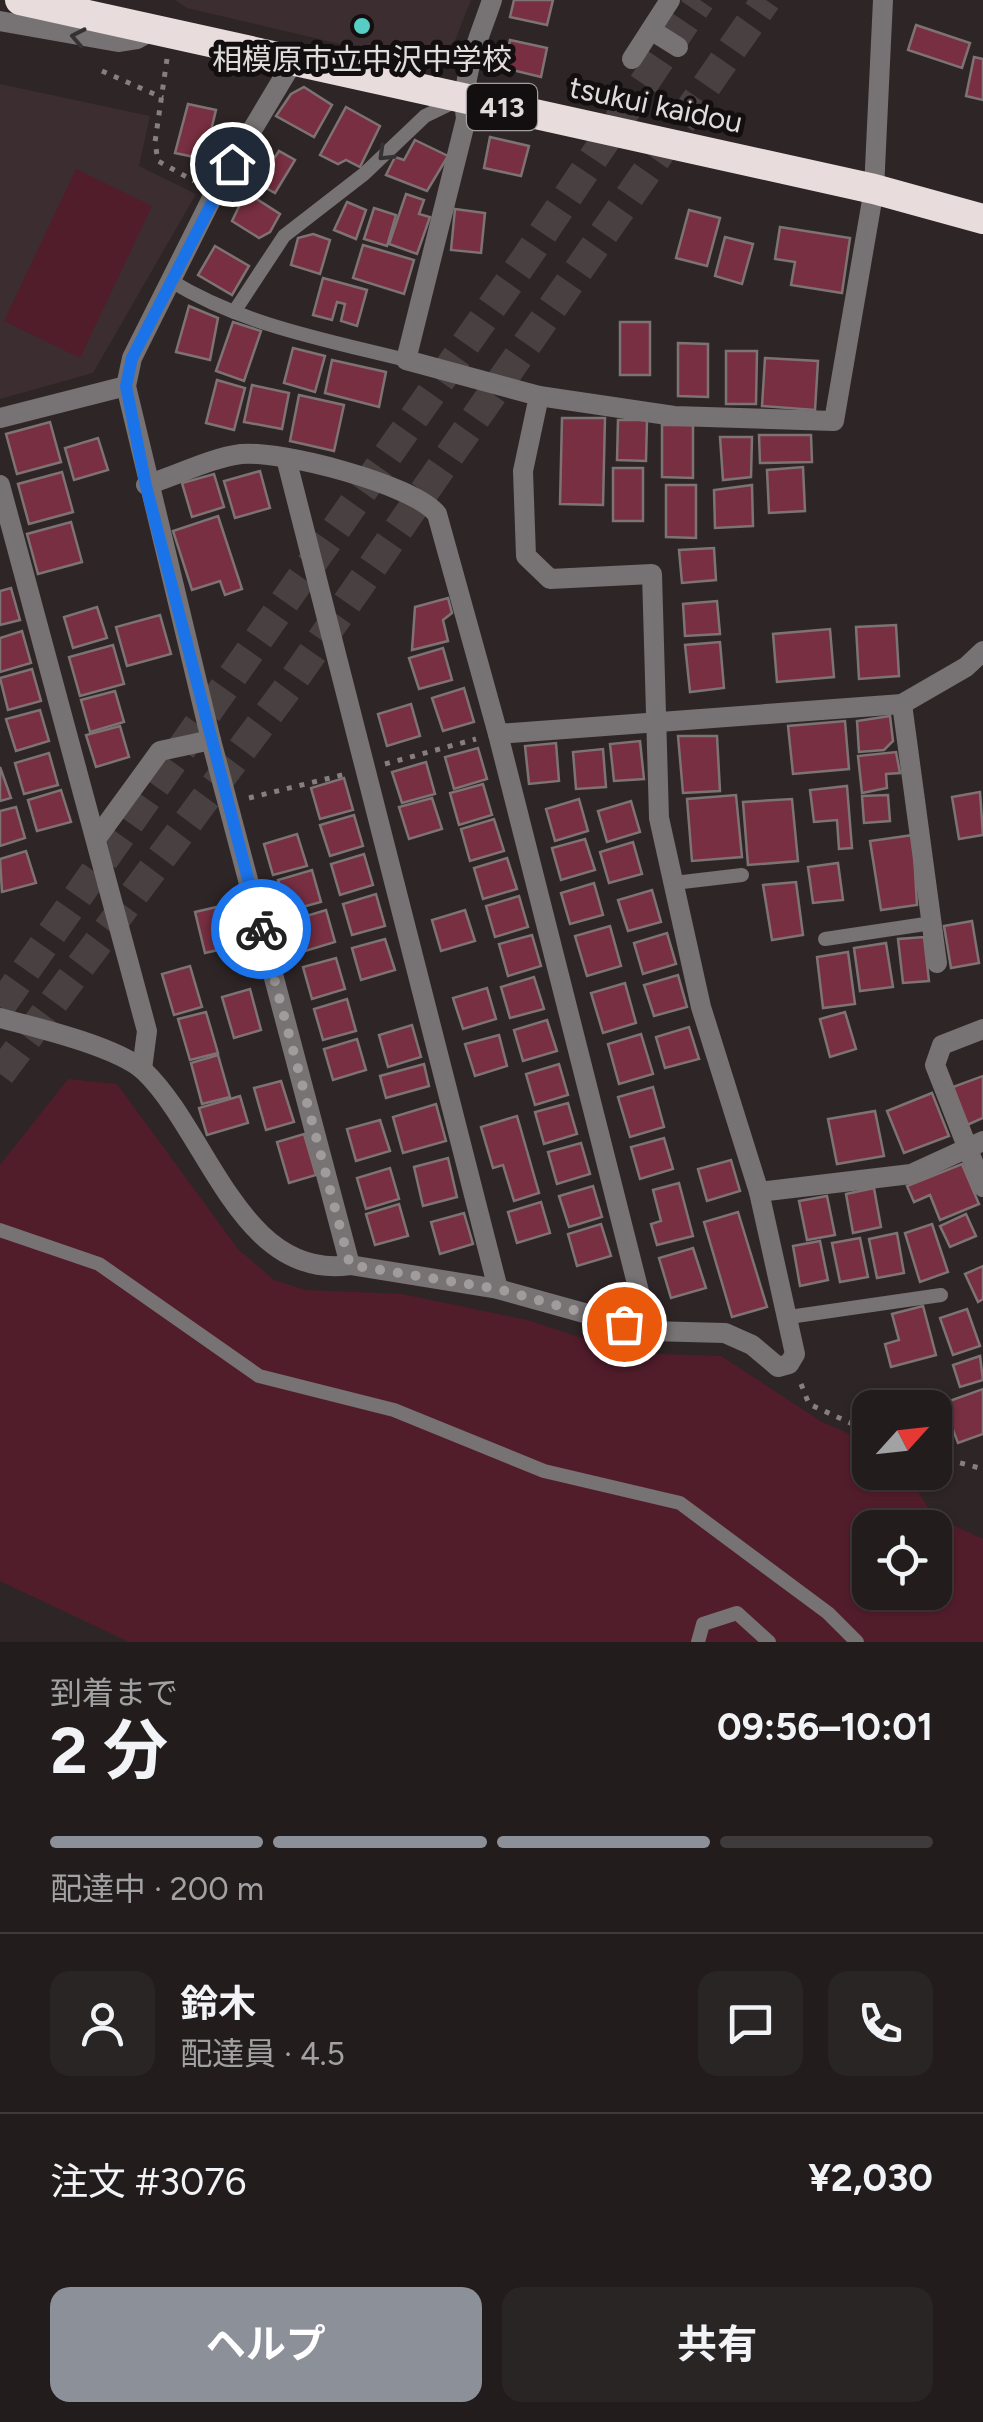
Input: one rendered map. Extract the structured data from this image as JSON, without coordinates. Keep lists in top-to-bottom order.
{
  "streets": {
    "highway": ["tsukui kaidou", "413"]
  },
  "places": ["相模原市立中沢中学校"],
  "north": "top right",
  "page": {
    "heading": ["2 分", "到着まで", "09:56–10:01"],
    "panel": [
      "鈴木",
      "配達員 · 4.5",
      "注文 #3076",
      "¥2,030"
    ],
    "bar": "配達中 · 200 m",
    "buttons": ["ヘルプ", "共有"]
  }
}
